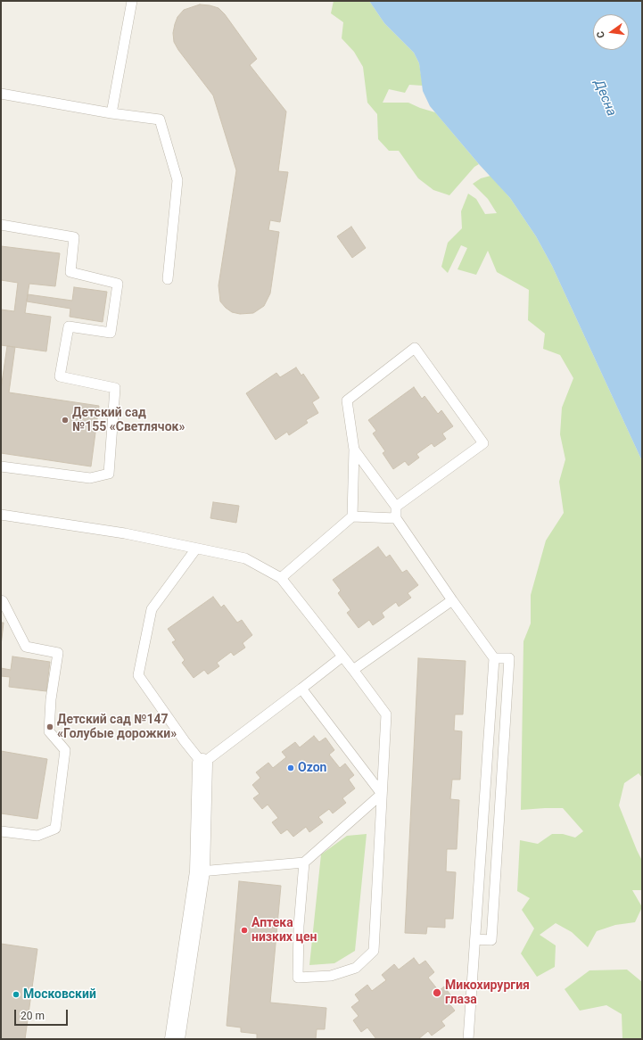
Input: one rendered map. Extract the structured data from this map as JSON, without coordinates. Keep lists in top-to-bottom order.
{
  "water": ["Десна"],
  "places": [
    "Детский сад №155 «Светлячок»",
    "Детский сад №147 «Голубые дорожки»",
    "Ozon",
    "Аптека низких цен",
    "Микохирургия глаза",
    "Московский"
  ],
  "scale_bar": "20 m",
  "north": "left"
}
